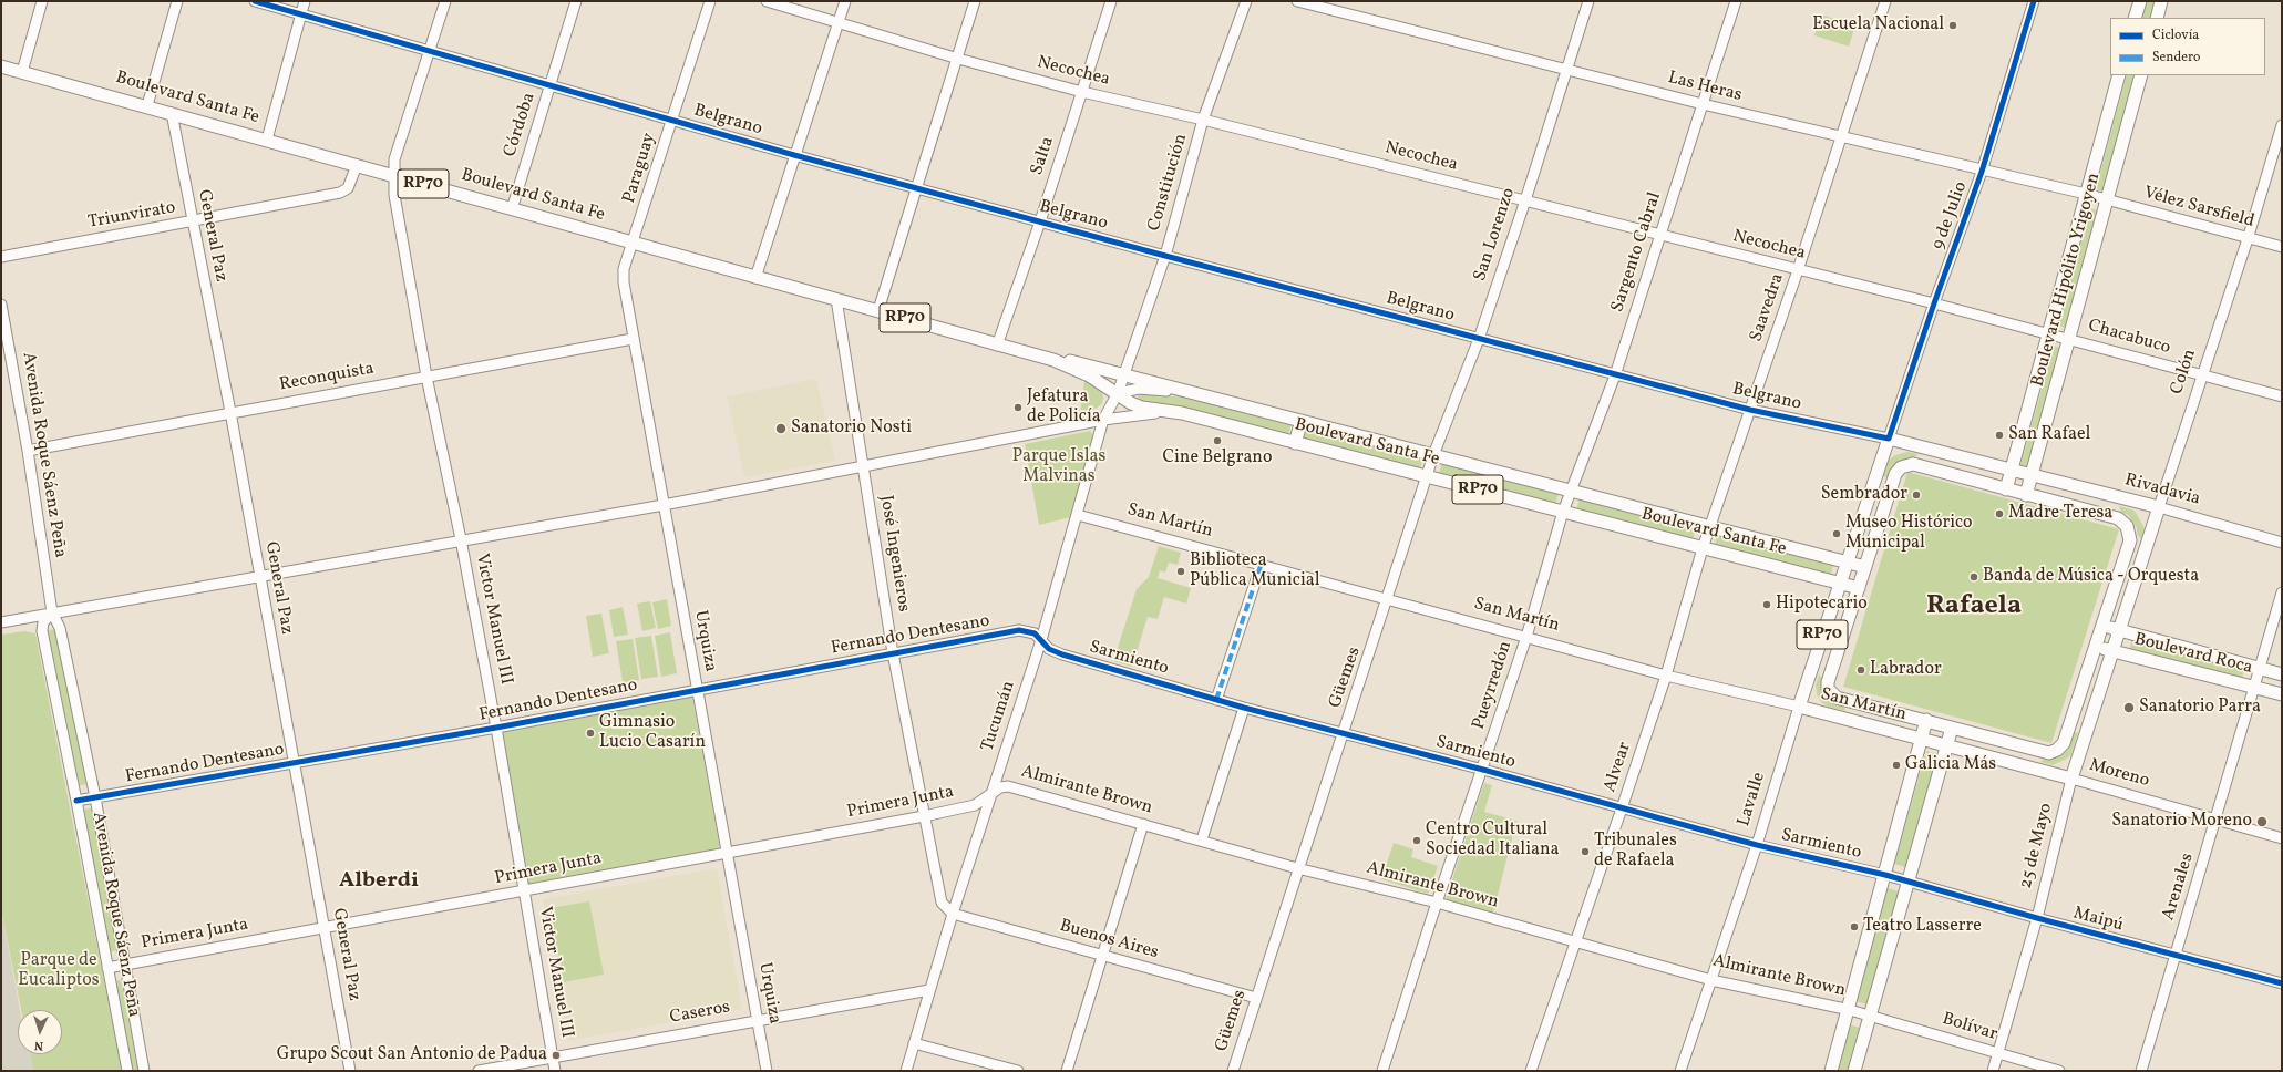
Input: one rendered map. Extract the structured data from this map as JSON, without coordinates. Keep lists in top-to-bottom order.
{
  "streets": {
    "main road": [
      "Boulevard Santa Fe",
      "Belgrano",
      "RP70",
      "9 de Julio",
      "Boulevard Hipólito Yrigoyen",
      "Colón",
      "Rivadavia",
      "San Martín",
      "Boulevard Roca",
      "Moreno",
      "Lavalle",
      "25 de Mayo"
    ],
    "street": [
      "Necochea",
      "Las Heras",
      "Córdoba",
      "Salta",
      "Paraguay",
      "Constitución",
      "Vélez Sarsfield",
      "Triunvirato",
      "San Lorenzo",
      "General Paz",
      "Sargento Cabral",
      "Saavedra",
      "Chacabuco",
      "Reconquista",
      "Avenida Roque Sáenz Peña",
      "José Ingenieros",
      "Victor Manuel III",
      "Fernando Dentesano",
      "Urquiza",
      "Sarmiento",
      "Güemes",
      "Pueyrredón",
      "Tucumán",
      "Alvear",
      "Almirante Brown",
      "Primera Junta",
      "Arenales",
      "Maipú",
      "Buenos Aires",
      "Caseros",
      "Bolívar"
    ]
  },
  "crossings": [
    ["Necochea", "Salta"],
    ["Necochea", "Constitución"],
    ["Necochea", "9 de Julio"],
    ["Necochea", "San Lorenzo"],
    ["Necochea", "Sargento Cabral"],
    ["Necochea", "Boulevard Hipólito Yrigoyen"],
    ["Necochea", "Saavedra"],
    ["Necochea", "Chacabuco"],
    ["Las Heras", "Vélez Sarsfield"],
    ["Las Heras", "9 de Julio"],
    ["Las Heras", "San Lorenzo"],
    ["Las Heras", "Sargento Cabral"],
    ["Las Heras", "Boulevard Hipólito Yrigoyen"],
    ["Las Heras", "Saavedra"],
    ["Boulevard Santa Fe", "Córdoba"],
    ["Boulevard Santa Fe", "Salta"],
    ["Boulevard Santa Fe", "Paraguay"],
    ["Boulevard Santa Fe", "Constitución"],
    ["Boulevard Santa Fe", "Triunvirato"],
    ["Boulevard Santa Fe", "9 de Julio"],
    ["Boulevard Santa Fe", "San Lorenzo"],
    ["Boulevard Santa Fe", "General Paz"],
    ["Boulevard Santa Fe", "Sargento Cabral"],
    ["Boulevard Santa Fe", "Saavedra"],
    ["Boulevard Santa Fe", "San Martín"],
    ["Boulevard Santa Fe", "José Ingenieros"],
    ["Boulevard Santa Fe", "Victor Manuel III"],
    ["Boulevard Santa Fe", "Urquiza"],
    ["Boulevard Santa Fe", "Güemes"],
    ["Boulevard Santa Fe", "Pueyrredón"],
    ["Boulevard Santa Fe", "Tucumán"],
    ["Boulevard Santa Fe", "Alvear"],
    ["Boulevard Santa Fe", "Lavalle"],
    ["Belgrano", "Córdoba"],
    ["Belgrano", "Salta"],
    ["Belgrano", "Paraguay"],
    ["Belgrano", "Constitución"],
    ["Belgrano", "9 de Julio"],
    ["Belgrano", "San Lorenzo"],
    ["Belgrano", "Sargento Cabral"],
    ["Belgrano", "Boulevard Hipólito Yrigoyen"],
    ["Belgrano", "Saavedra"],
    ["Belgrano", "Rivadavia"],
    ["Belgrano", "Victor Manuel III"],
    ["Paraguay", "Urquiza"],
    ["Constitución", "Tucumán"],
    ["Vélez Sarsfield", "Boulevard Hipólito Yrigoyen"],
    ["Vélez Sarsfield", "Colón"],
    ["Triunvirato", "General Paz"],
    ["9 de Julio", "Lavalle"],
    ["San Lorenzo", "Güemes"],
    ["General Paz", "Reconquista"],
    ["General Paz", "Fernando Dentesano"],
    ["General Paz", "Primera Junta"],
    ["Sargento Cabral", "Pueyrredón"],
    ["Boulevard Hipólito Yrigoyen", "Chacabuco"],
    ["Boulevard Hipólito Yrigoyen", "Rivadavia"],
    ["Saavedra", "Alvear"],
    ["Chacabuco", "Colón"],
    ["Colón", "Rivadavia"],
    ["Colón", "Boulevard Roca"],
    ["Colón", "25 de Mayo"],
    ["Reconquista", "Avenida Roque Sáenz Peña"],
    ["Reconquista", "Victor Manuel III"],
    ["Reconquista", "Urquiza"],
    ["Avenida Roque Sáenz Peña", "Fernando Dentesano"],
    ["Avenida Roque Sáenz Peña", "Primera Junta"],
    ["San Martín", "Güemes"],
    ["San Martín", "Pueyrredón"],
    ["San Martín", "Tucumán"],
    ["San Martín", "Alvear"],
    ["San Martín", "Moreno"],
    ["San Martín", "Lavalle"],
    ["José Ingenieros", "Fernando Dentesano"],
    ["José Ingenieros", "Tucumán"],
    ["José Ingenieros", "Primera Junta"],
    ["José Ingenieros", "Buenos Aires"],
    ["Victor Manuel III", "Fernando Dentesano"],
    ["Victor Manuel III", "Primera Junta"],
    ["Victor Manuel III", "Caseros"],
    ["Fernando Dentesano", "Urquiza"],
    ["Fernando Dentesano", "Sarmiento"],
    ["Fernando Dentesano", "Tucumán"],
    ["Urquiza", "Primera Junta"],
    ["Urquiza", "Caseros"],
    ["Boulevard Roca", "25 de Mayo"],
    ["Boulevard Roca", "Arenales"],
    ["Sarmiento", "Güemes"],
    ["Sarmiento", "Pueyrredón"],
    ["Sarmiento", "Tucumán"],
    ["Sarmiento", "Alvear"],
    ["Sarmiento", "Lavalle"],
    ["Sarmiento", "Maipú"],
    ["Güemes", "Almirante Brown"],
    ["Güemes", "Buenos Aires"],
    ["Pueyrredón", "Almirante Brown"],
    ["Tucumán", "Almirante Brown"],
    ["Tucumán", "Primera Junta"],
    ["Tucumán", "Buenos Aires"],
    ["Tucumán", "Caseros"],
    ["Alvear", "Almirante Brown"],
    ["Moreno", "25 de Mayo"],
    ["Moreno", "Arenales"],
    ["Almirante Brown", "Lavalle"],
    ["Almirante Brown", "Primera Junta"],
    ["Almirante Brown", "Bolívar"],
    ["25 de Mayo", "Maipú"],
    ["25 de Mayo", "Bolívar"],
    ["Arenales", "Maipú"]
  ],
  "districts": ["Rafaela", "Alberdi"],
  "parks": ["Parque Islas Malvinas", "Parque de Eucaliptos"],
  "places": [
    "Escuela Nacional",
    "Jefatura de Policía",
    "Sanatorio Nosti",
    "San Rafael",
    "Cine Belgrano",
    "Sembrador",
    "Madre Teresa",
    "Museo Histórico Municipal",
    "Biblioteca Pública Municial",
    "Banda de Música - Orquesta",
    "Hipotecario",
    "Labrador",
    "Sanatorio Parra",
    "Gimnasio Lucio Casarín",
    "Galicia Más",
    "Sanatorio Moreno",
    "Centro Cultural Sociedad Italiana",
    "Tribunales de Rafaela",
    "Teatro Lasserre",
    "Grupo Scout San Antonio de Padua"
  ],
  "legend": ["Ciclovía", "Sendero"],
  "north": "bottom"
}
